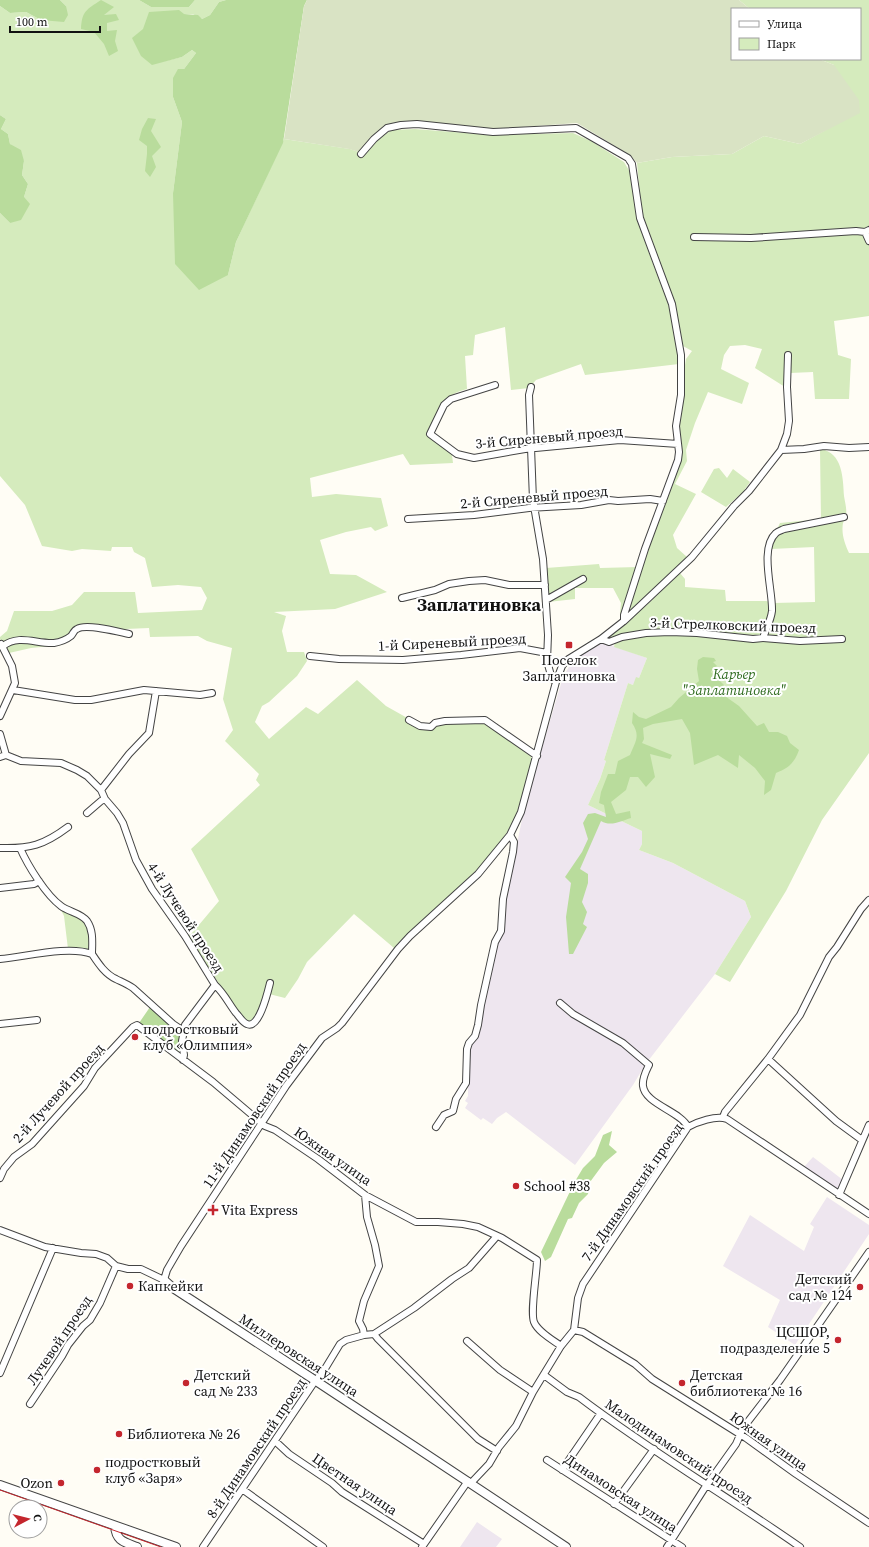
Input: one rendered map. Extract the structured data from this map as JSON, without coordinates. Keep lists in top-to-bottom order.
{
  "streets": {
    "street": [
      "3-й Сиреневый проезд",
      "2-й Сиреневый проезд",
      "3-й Стрелковский проезд",
      "1-й Сиреневый проезд",
      "4-й Лучевой проезд",
      "2-й Лучевой проезд",
      "11-й Динамовский проезд",
      "Южная улица",
      "7-й Динамовский проезд",
      "Лучевой проезд",
      "Миллеровская улица",
      "8-й Динамовский проезд",
      "Малодинамовский проезд",
      "Цветная улица",
      "Динамовская улица"
    ]
  },
  "crossings": [
    ["3-й Стрелковский проезд", "11-й Динамовский проезд"],
    ["2-й Лучевой проезд", "Южная улица"],
    ["11-й Динамовский проезд", "Южная улица"],
    ["11-й Динамовский проезд", "Миллеровская улица"],
    ["Южная улица", "7-й Динамовский проезд"],
    ["Южная улица", "8-й Динамовский проезд"],
    ["7-й Динамовский проезд", "Миллеровская улица"],
    ["7-й Динамовский проезд", "Малодинамовский проезд"],
    ["7-й Динамовский проезд", "Цветная улица"],
    ["Лучевой проезд", "Миллеровская улица"],
    ["Миллеровская улица", "8-й Динамовский проезд"],
    ["8-й Динамовский проезд", "Цветная улица"]
  ],
  "districts": ["Заплатиновка"],
  "parks": ["Карьер \"Заплатиновка\""],
  "places": {
    "transit": ["Поселок Заплатиновка"],
    "other": [
      "подростковый клуб «Олимпия»",
      "School #38",
      "Капкейки",
      "Детский сад № 124",
      "ЦСШОР, подразделение 5",
      "Детский сад № 233",
      "Детская библиотека № 16",
      "Библиотека № 26",
      "подростковый клуб «Заря»",
      "Ozon"
    ],
    "health": ["Vita Express"]
  },
  "legend": ["Улица", "Парк"],
  "scale_bar": "100 m",
  "north": "right"
}
